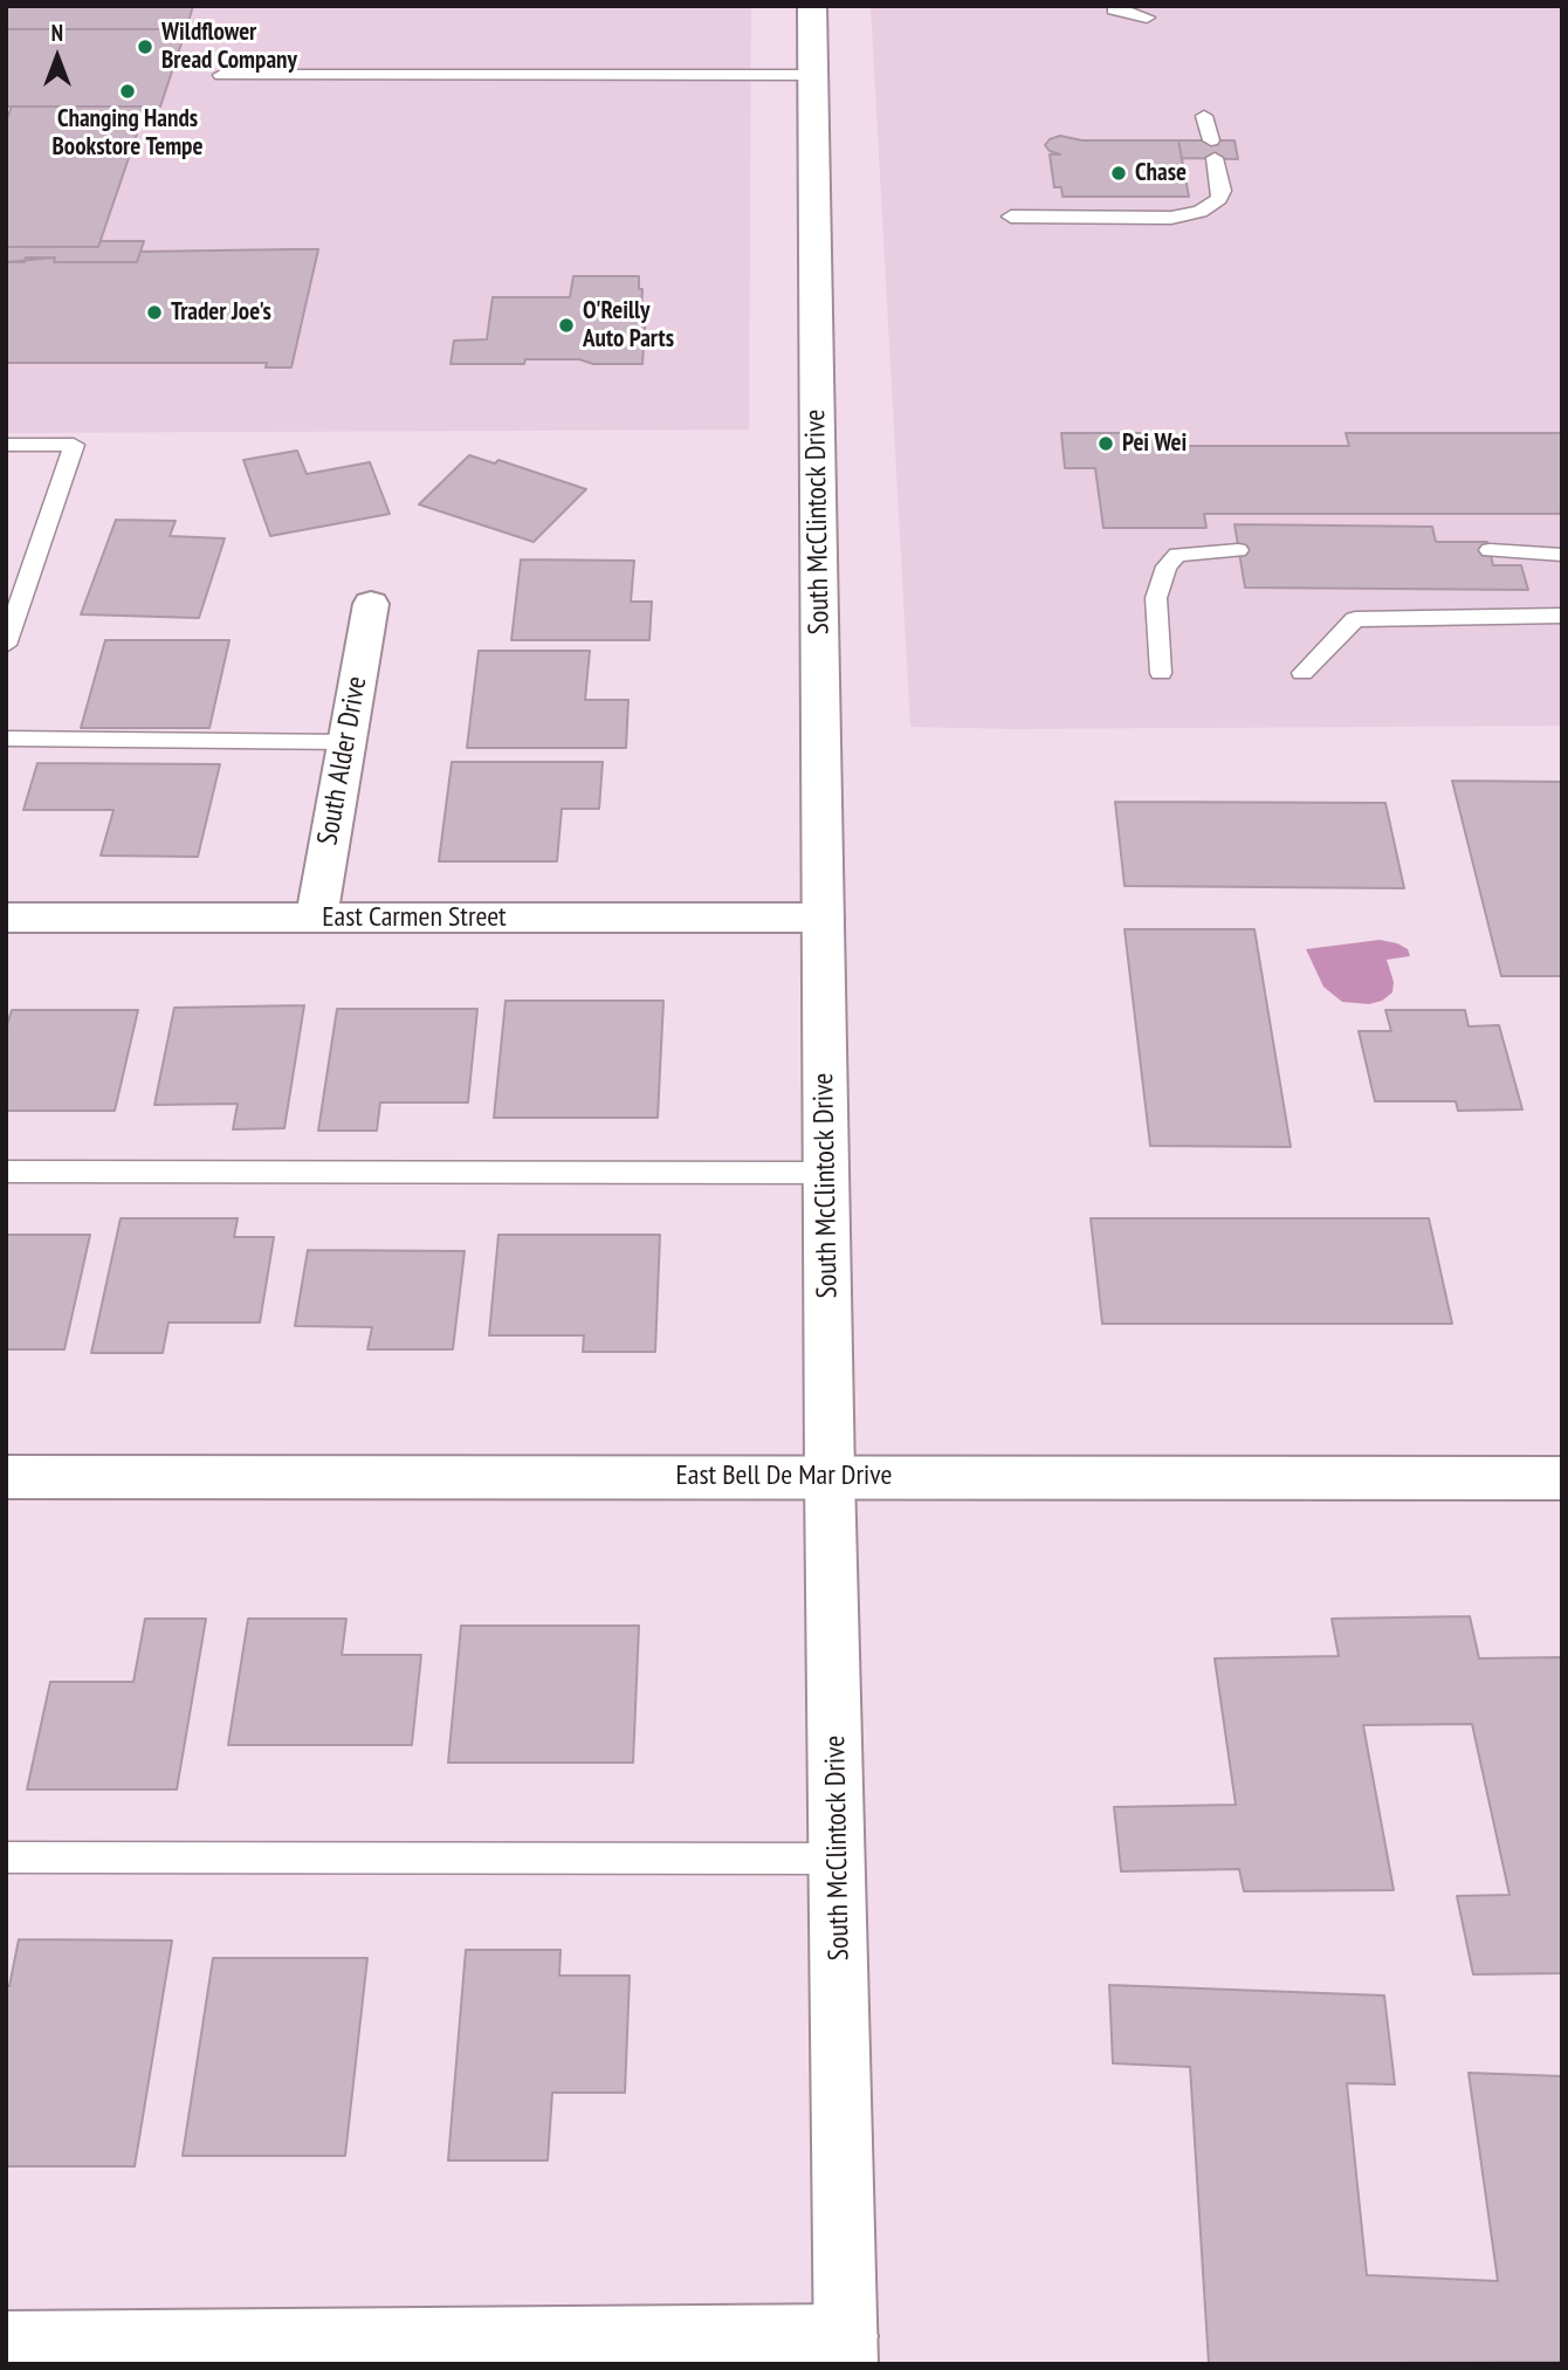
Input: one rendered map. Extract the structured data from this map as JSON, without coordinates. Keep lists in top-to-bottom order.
{
  "streets": {
    "main road": [
      "South McClintock Drive",
      "South Alder Drive",
      "East Carmen Street",
      "East Bell De Mar Drive"
    ]
  },
  "crossings": [
    ["South McClintock Drive", "East Carmen Street"],
    ["South McClintock Drive", "East Bell De Mar Drive"],
    ["South Alder Drive", "East Carmen Street"]
  ],
  "places": [
    "Wildflower Bread Company",
    "Changing Hands Bookstore Tempe",
    "Chase",
    "Trader Joe's",
    "O'Reilly Auto Parts",
    "Pei Wei"
  ],
  "north": "top"
}
